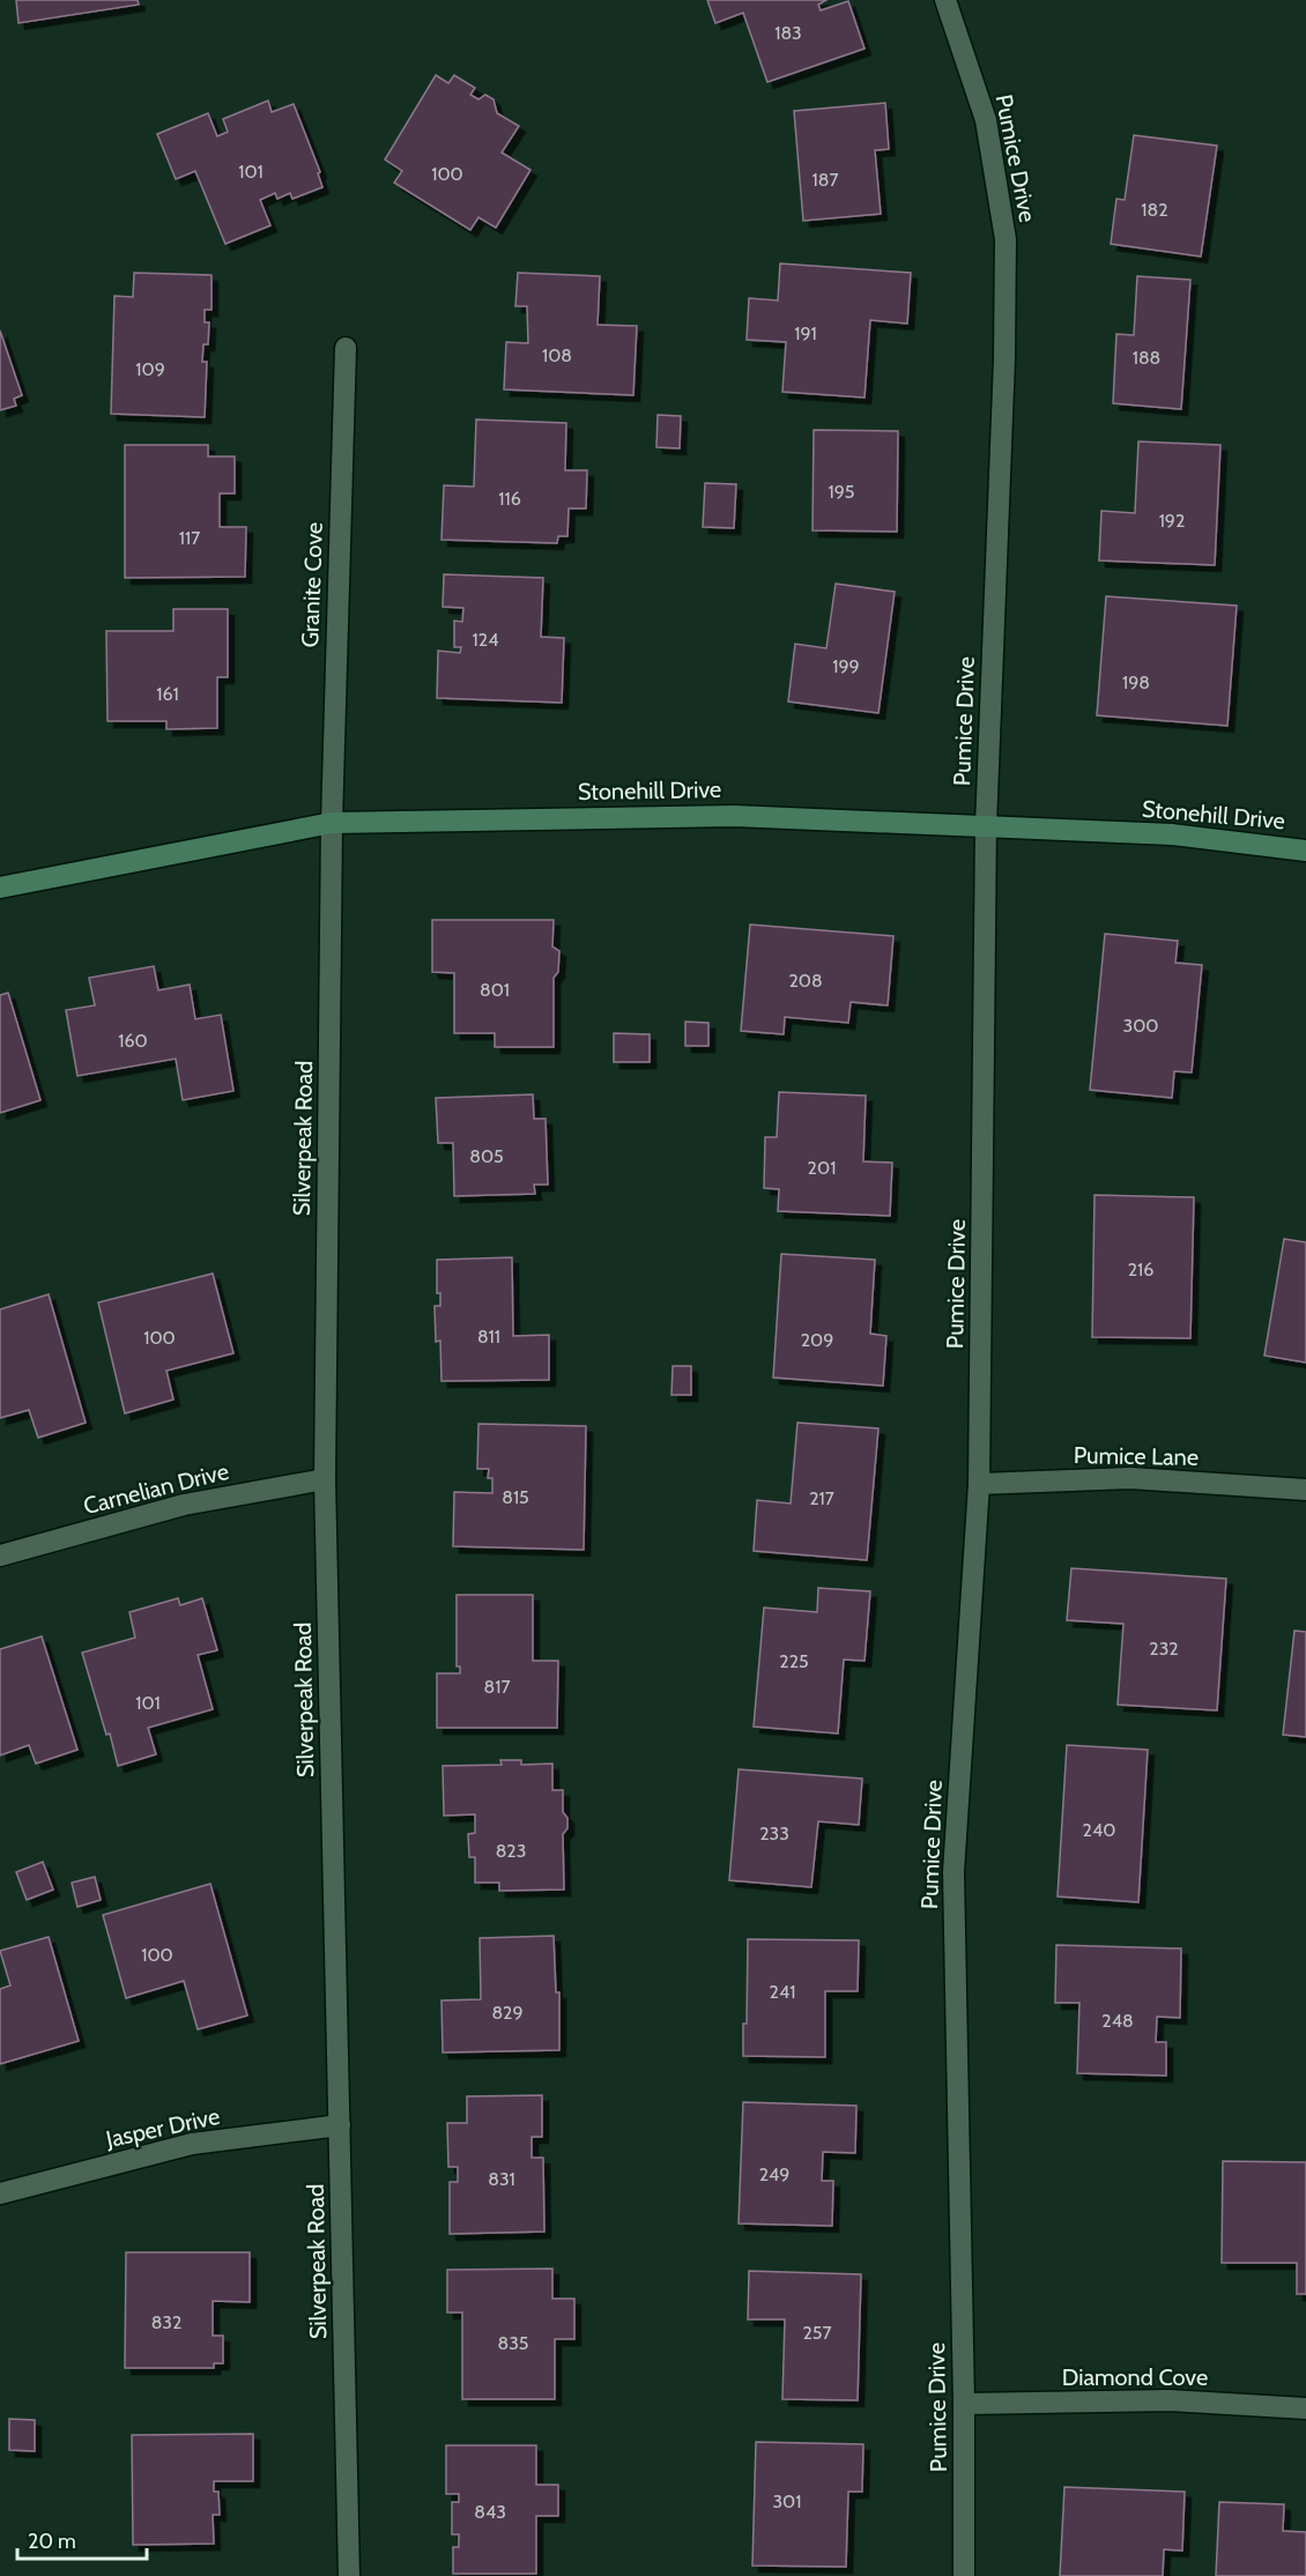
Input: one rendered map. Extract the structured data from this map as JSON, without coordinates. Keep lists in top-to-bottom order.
{
  "streets": {
    "street": [
      "Pumice Drive",
      "Granite Cove",
      "Stonehill Drive",
      "Silverpeak Road",
      "Pumice Lane",
      "Carnelian Drive",
      "Jasper Drive",
      "Diamond Cove"
    ]
  },
  "crossings": [
    ["Pumice Drive", "Stonehill Drive"],
    ["Pumice Drive", "Pumice Lane"],
    ["Pumice Drive", "Diamond Cove"],
    ["Granite Cove", "Stonehill Drive"],
    ["Granite Cove", "Silverpeak Road"],
    ["Stonehill Drive", "Silverpeak Road"],
    ["Silverpeak Road", "Carnelian Drive"],
    ["Silverpeak Road", "Jasper Drive"]
  ],
  "house_numbers": [
    "183",
    "101",
    "100",
    "187",
    "182",
    "191",
    "108",
    "188",
    "109",
    "195",
    "116",
    "192",
    "117",
    "124",
    "199",
    "198",
    "161",
    "208",
    "801",
    "300",
    "160",
    "805",
    "201",
    "216",
    "811",
    "100",
    "209",
    "815",
    "217",
    "232",
    "225",
    "817",
    "101",
    "240",
    "233",
    "823",
    "100",
    "241",
    "829",
    "248",
    "249",
    "831",
    "832",
    "257",
    "835",
    "301",
    "843"
  ],
  "scale_bar": "20 m"
}
